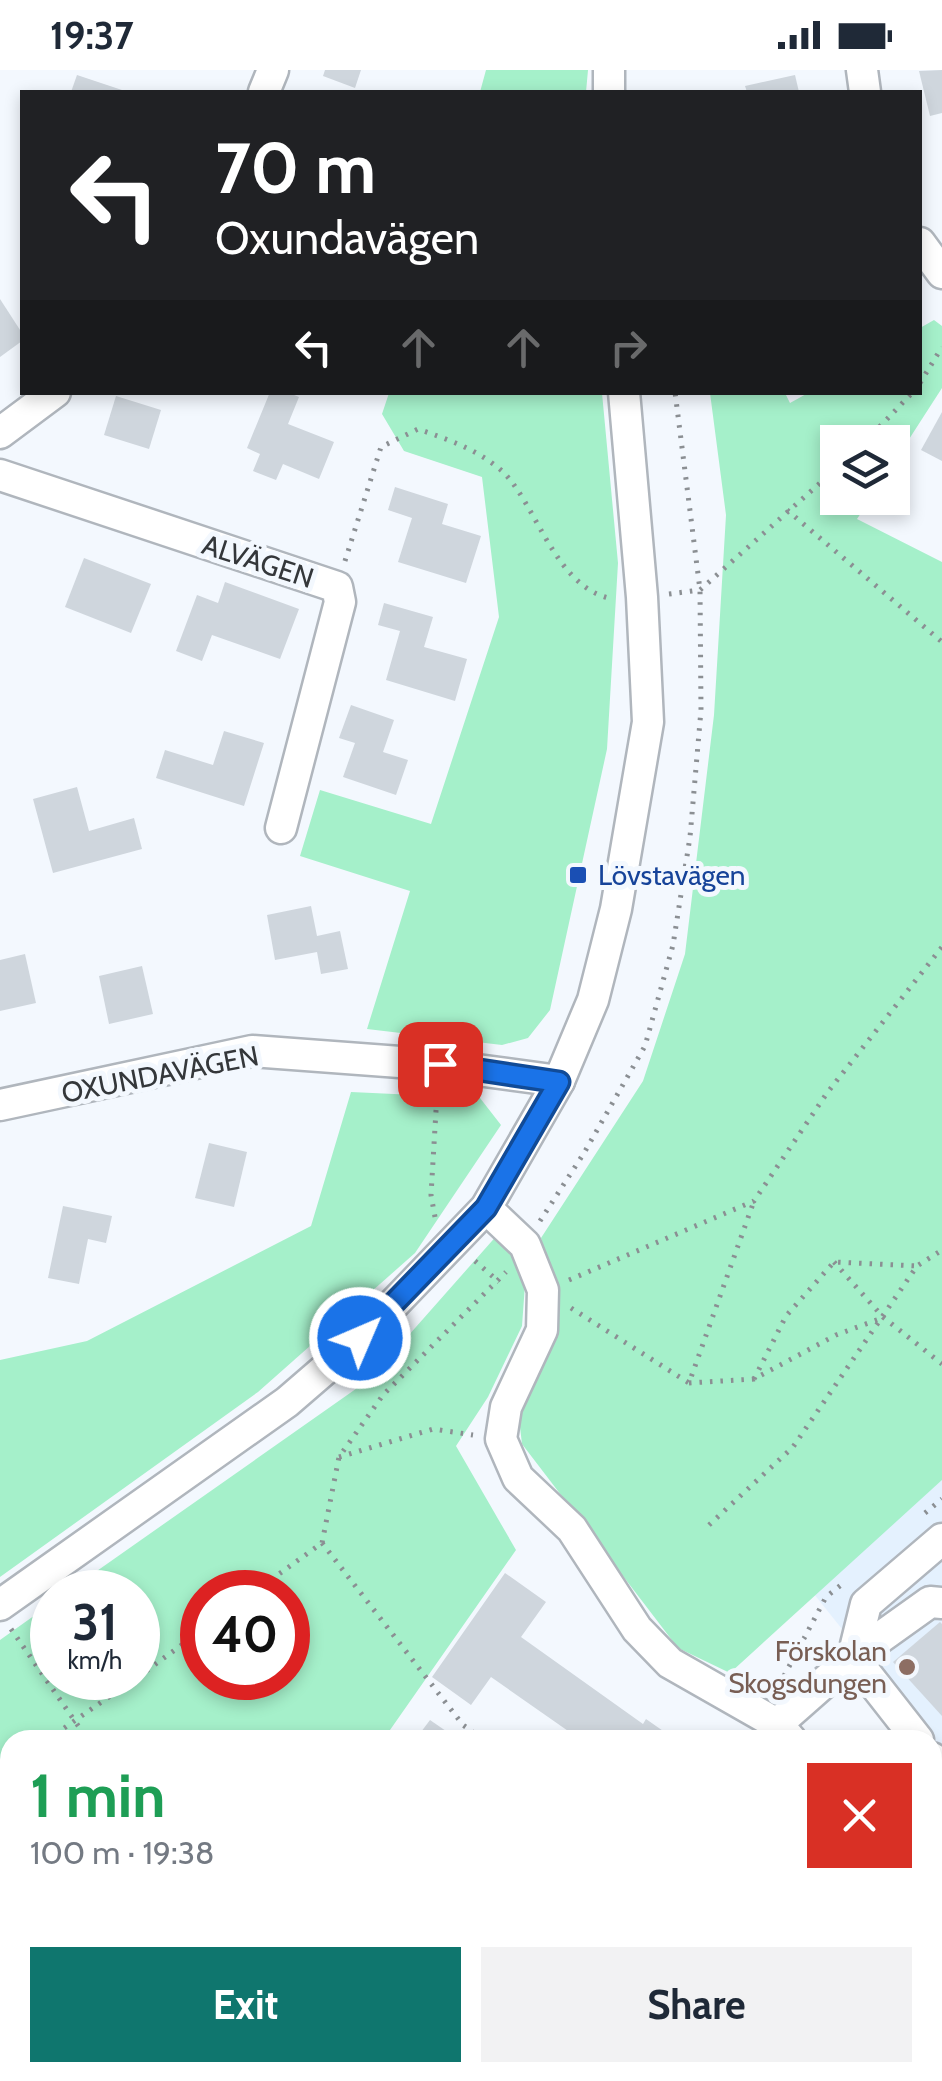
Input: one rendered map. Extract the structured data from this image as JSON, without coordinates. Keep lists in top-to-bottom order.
{
  "streets": {
    "street": ["ALVÄGEN", "OXUNDAVÄGEN"]
  },
  "places": {
    "transit": ["Lövstavägen"],
    "other": ["Förskolan Skogsdungen"]
  },
  "page": {
    "status": "19:37",
    "turn": ["70 m", "Oxundavägen"],
    "speed": "31 km/h",
    "limit": "40",
    "heading": ["1 min", "100 m · 19:38"],
    "buttons": ["Exit", "Share"]
  }
}
